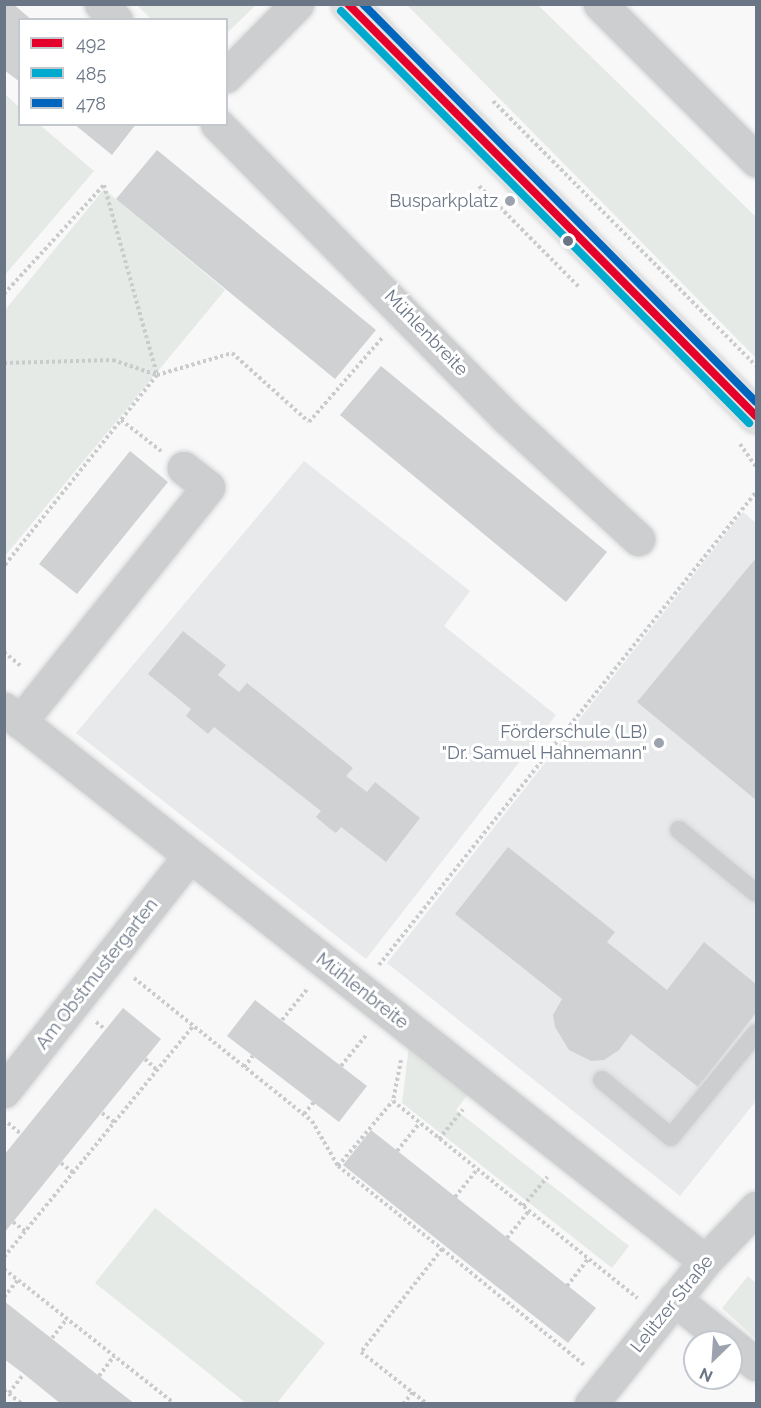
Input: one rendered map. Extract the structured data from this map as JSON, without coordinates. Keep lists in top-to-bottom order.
{
  "streets": {
    "street": ["Mühlenbreite", "Am Obstmustergarten", "Lelitzer Straße"]
  },
  "crossings": [
    ["Mühlenbreite", "Am Obstmustergarten"],
    ["Mühlenbreite", "Lelitzer Straße"]
  ],
  "places": ["Busparkplatz", "Förderschule (LB) \"Dr. Samuel Hahnemann\""],
  "lines": ["transit line 492", "transit line 478", "transit line 485"],
  "legend": ["492", "485", "478"],
  "north": "bottom left"
}
